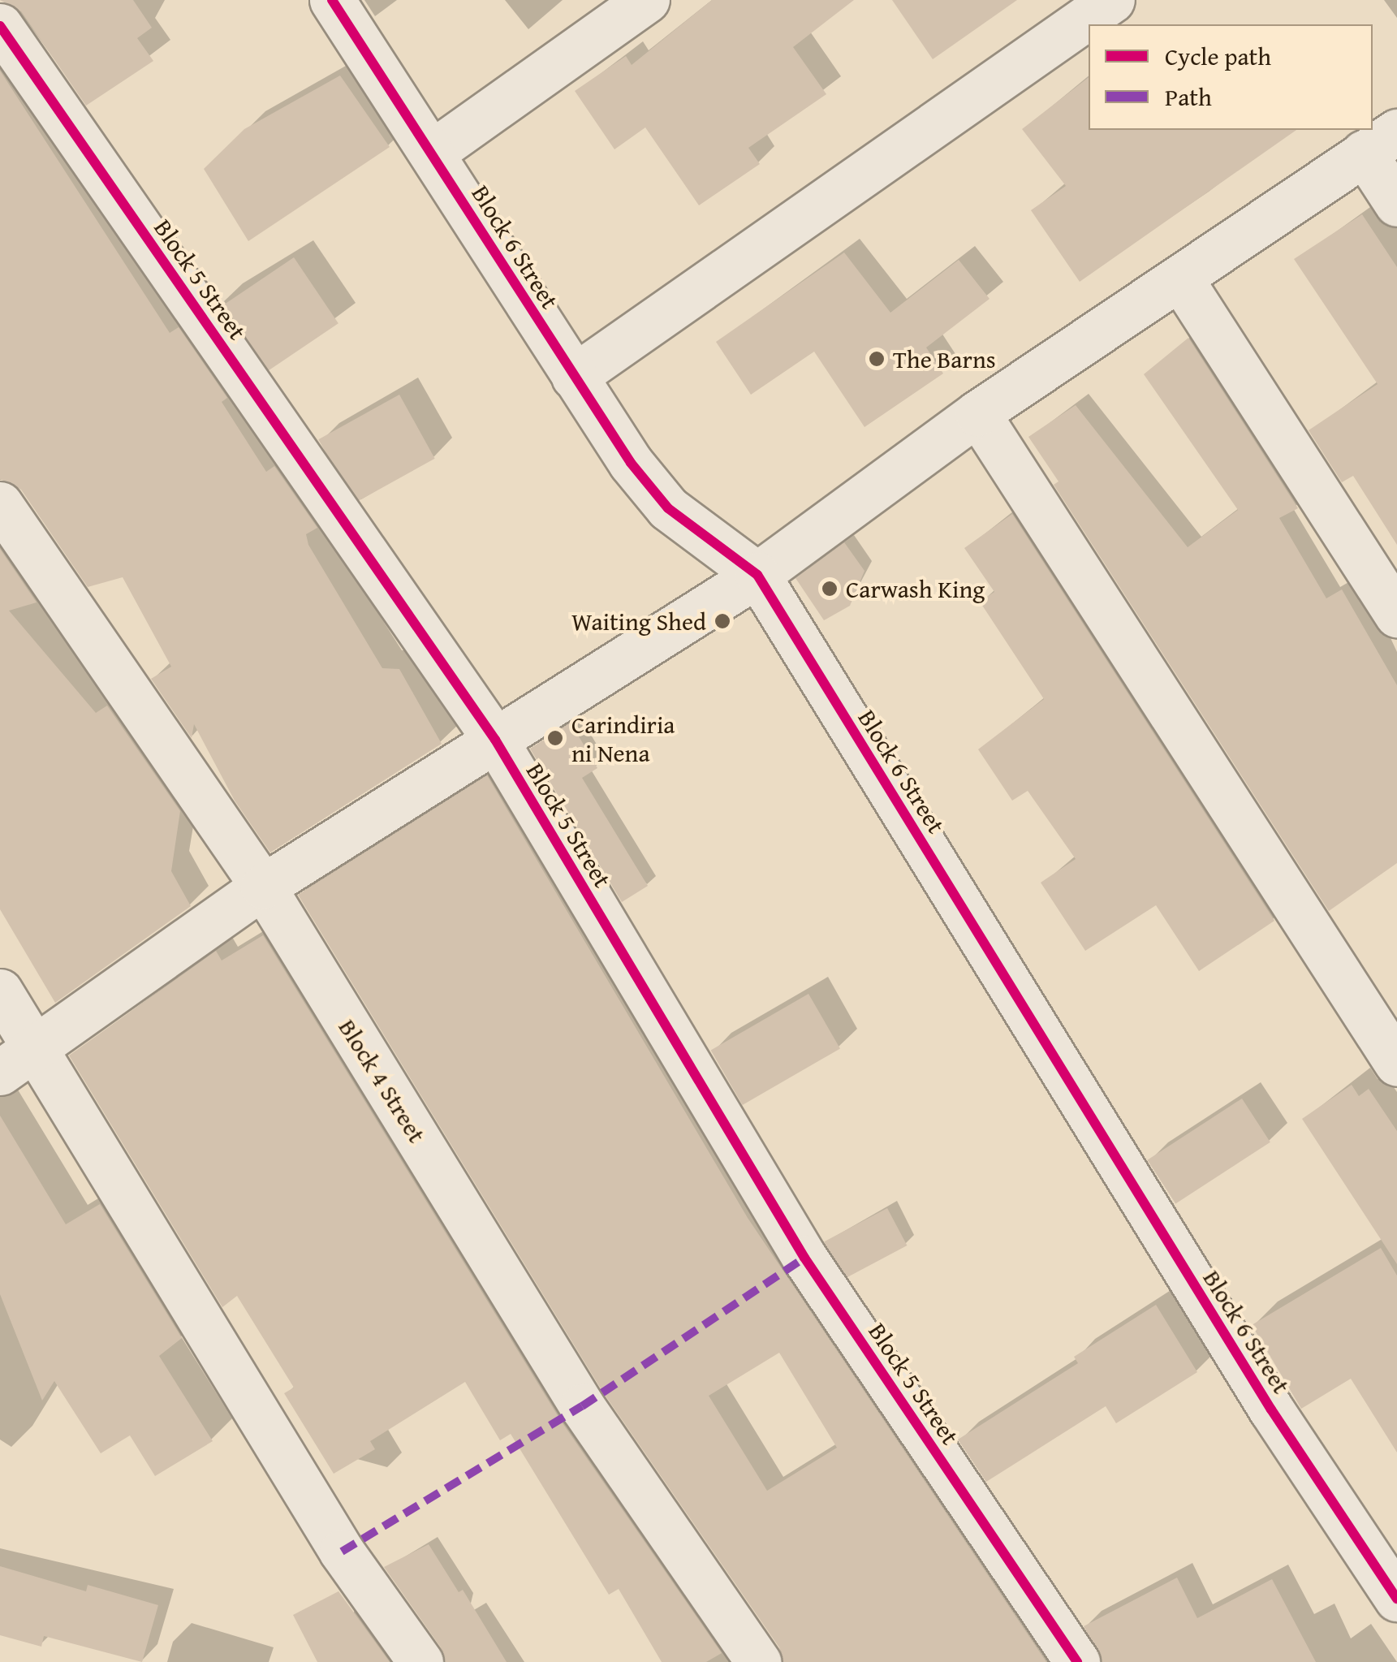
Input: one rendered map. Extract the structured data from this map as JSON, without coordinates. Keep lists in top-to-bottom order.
{
  "streets": {
    "street": ["Block 6 Street", "Block 5 Street", "Block 4 Street"]
  },
  "places": [
    "The Barns",
    "Carwash King",
    "Waiting Shed",
    "Carindiria ni Nena"
  ],
  "legend": ["Cycle path", "Path"]
}
